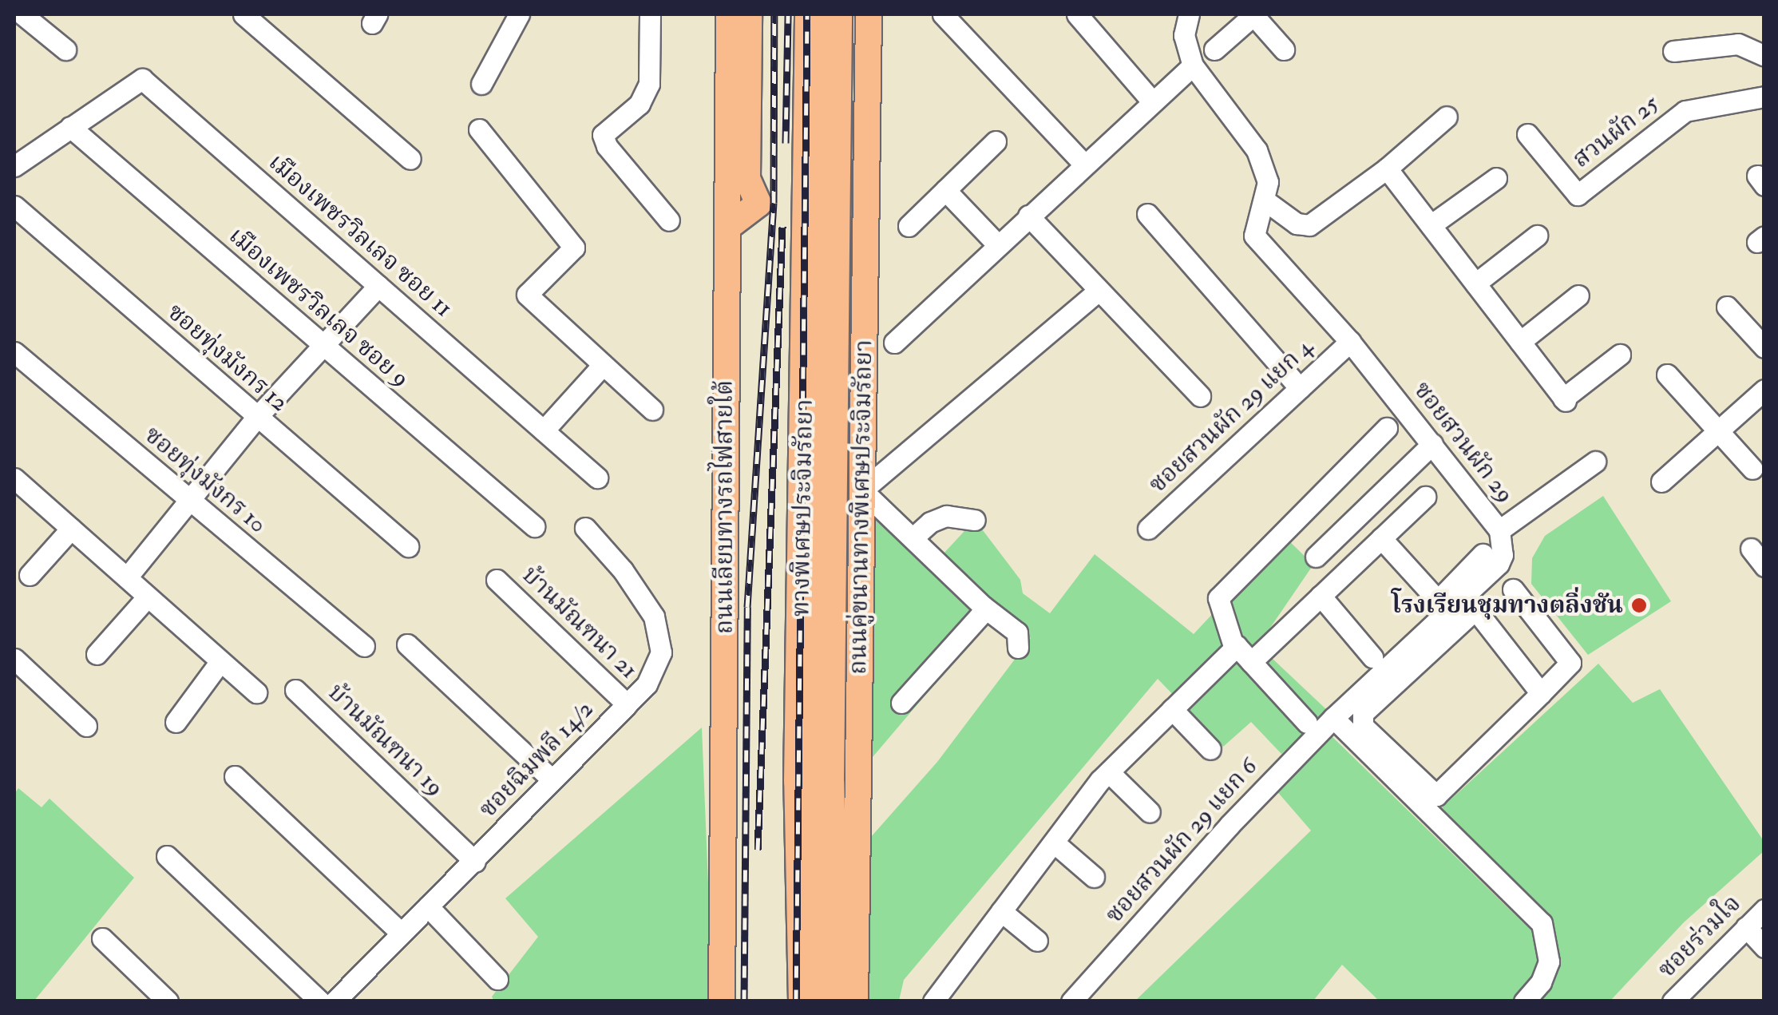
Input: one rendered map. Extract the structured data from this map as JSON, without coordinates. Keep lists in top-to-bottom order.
{
  "streets": {
    "highway": ["ทางพิเศษประจิมรัถยา"],
    "main road": ["ถนนเลียบทางรถไฟสายใต้", "ถนนคู่ขนานทางพิเศษประจิมรัถยา"],
    "street": [
      "สวนผัก 25",
      "เมืองเพชรวิลเลจ ซอย 11",
      "เมืองเพชรวิลเลจ ซอย 9",
      "ซอยทุ่งมังกร 12",
      "ซอยสวนผัก 29 แยก 4",
      "ซอยสวนผัก 29",
      "ซอยทุ่งมังกร 10",
      "บ้านมัณฑนา 21",
      "บ้านมัณฑนา 19",
      "ซอยฉิมพลี 14/2",
      "ซอยสวนผัก 29 แยก 6",
      "ซอยร่วมใจ"
    ]
  },
  "crossings": [
    ["เมืองเพชรวิลเลจ ซอย 11", "เมืองเพชรวิลเลจ ซอย 9"],
    ["ซอยสวนผัก 29 แยก 4", "ซอยสวนผัก 29"],
    ["ซอยสวนผัก 29", "ซอยสวนผัก 29 แยก 6"],
    ["บ้านมัณฑนา 21", "ซอยฉิมพลี 14/2"],
    ["บ้านมัณฑนา 19", "ซอยฉิมพลี 14/2"]
  ],
  "places": ["โรงเรียนชุมทางตลิ่งชัน"]
}
